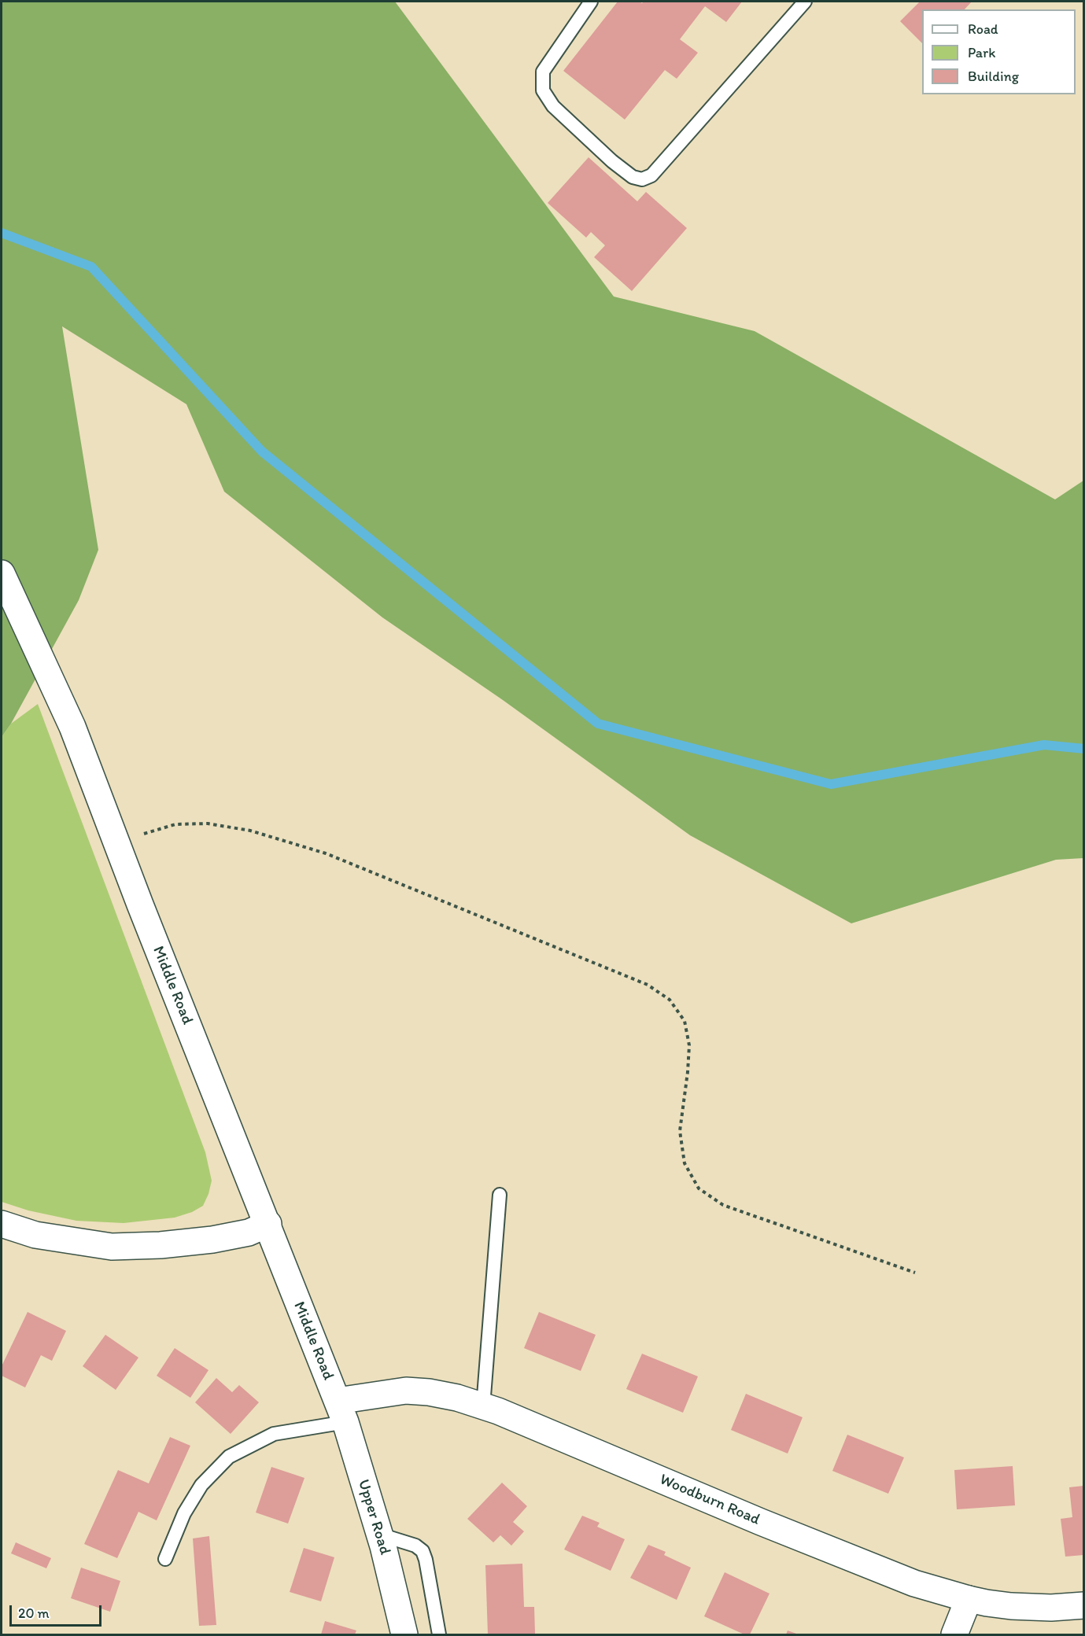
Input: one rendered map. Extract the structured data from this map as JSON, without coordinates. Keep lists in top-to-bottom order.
{
  "streets": {
    "main road": ["Middle Road", "Woodburn Road", "Upper Road"]
  },
  "crossings": [
    ["Middle Road", "Woodburn Road"],
    ["Middle Road", "Upper Road"],
    ["Woodburn Road", "Upper Road"]
  ],
  "legend": ["Road", "Park", "Building"],
  "scale_bar": "20 m"
}
